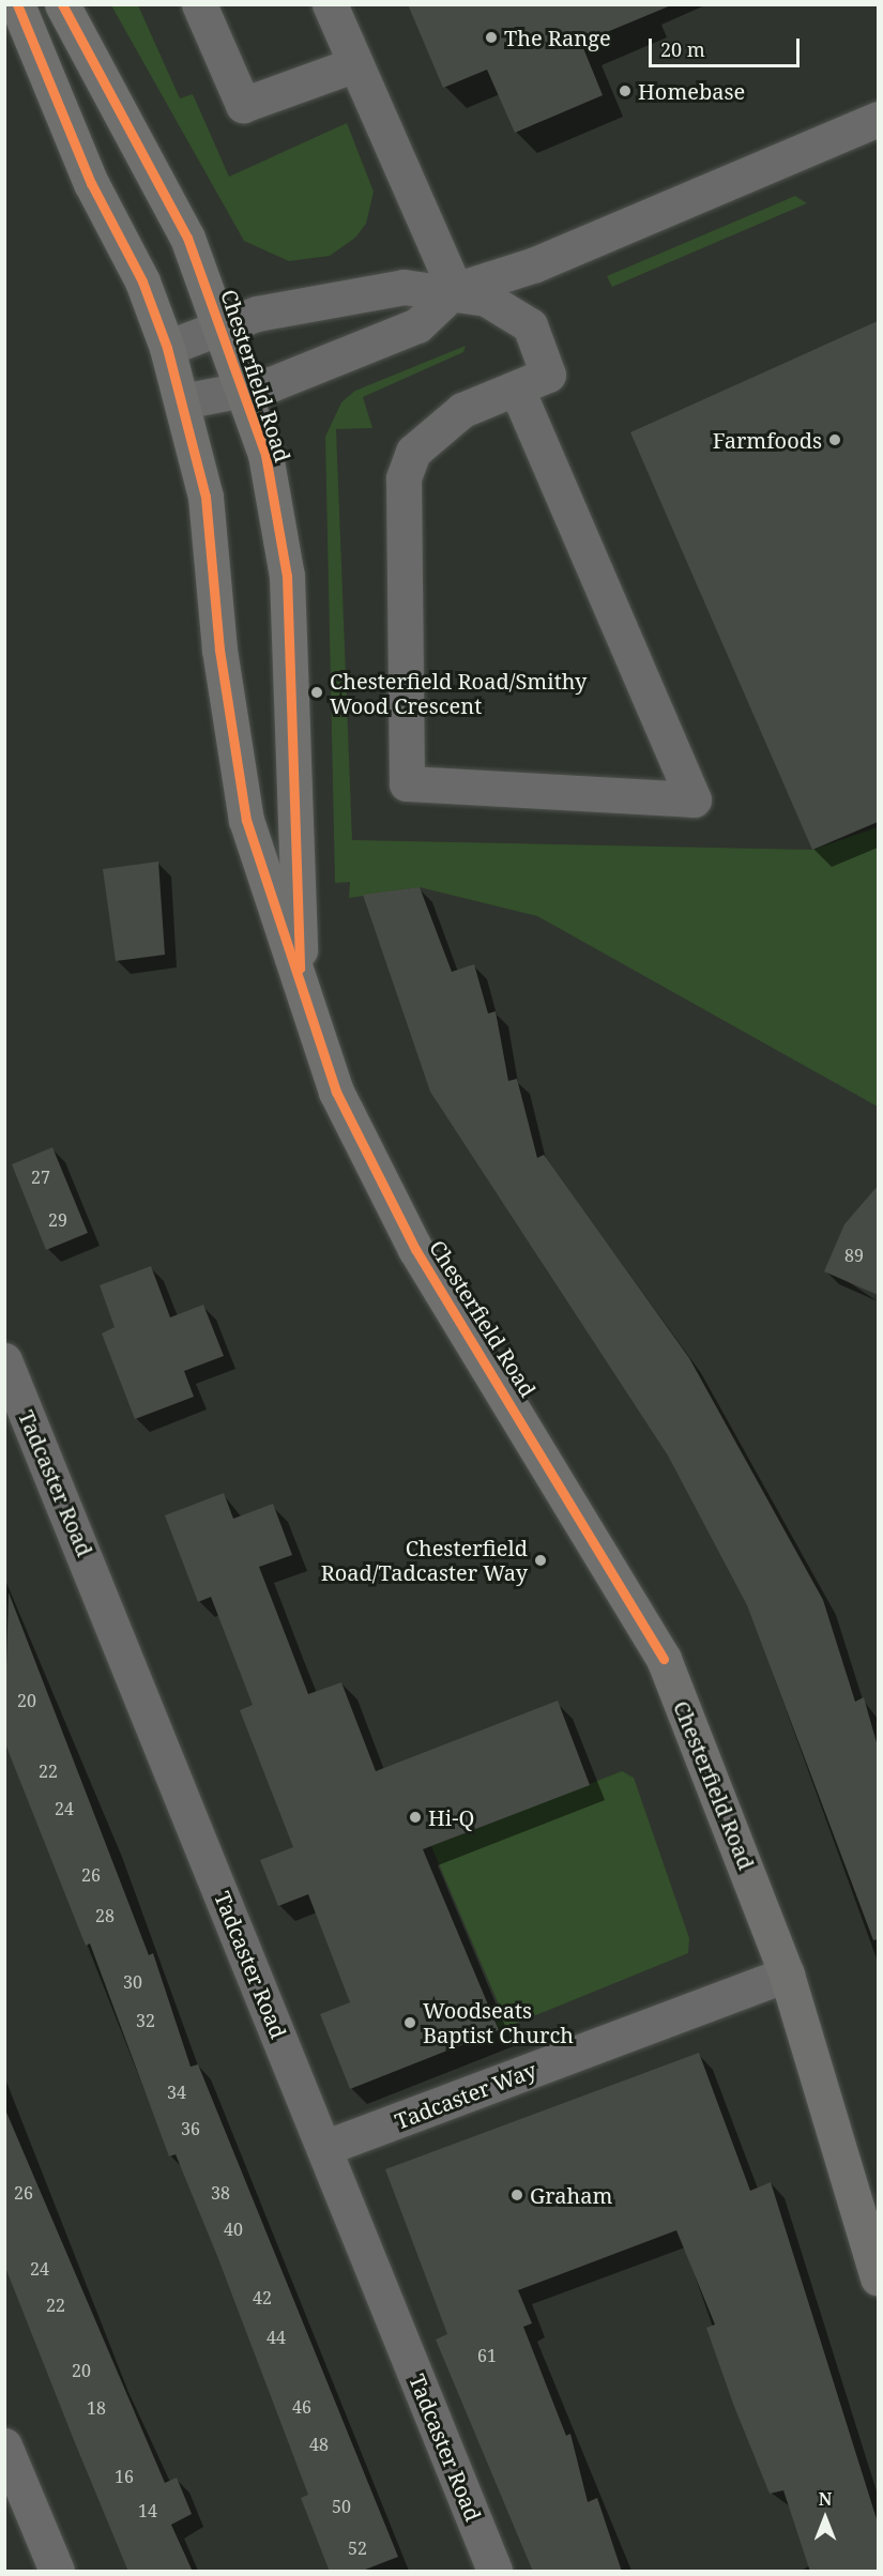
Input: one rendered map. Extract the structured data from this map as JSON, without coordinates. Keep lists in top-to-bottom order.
{
  "streets": {
    "highway": ["Chesterfield Road"],
    "street": ["Tadcaster Road", "Tadcaster Way"]
  },
  "crossings": [
    ["Chesterfield Road", "Tadcaster Way"],
    ["Tadcaster Road", "Tadcaster Way"]
  ],
  "places": [
    "The Range",
    "Homebase",
    "Farmfoods",
    "Chesterfield Road/Smithy Wood Crescent",
    "Chesterfield Road/Tadcaster Way",
    "Hi-Q",
    "Woodseats Baptist Church",
    "Graham"
  ],
  "house_numbers": [
    "27",
    "29",
    "89",
    "20",
    "22",
    "24",
    "26",
    "28",
    "30",
    "32",
    "34",
    "36",
    "26",
    "38",
    "40",
    "24",
    "42",
    "22",
    "44",
    "61",
    "20",
    "46",
    "18",
    "48",
    "16",
    "50",
    "14",
    "52"
  ],
  "scale_bar": "20 m",
  "north": "top"
}
